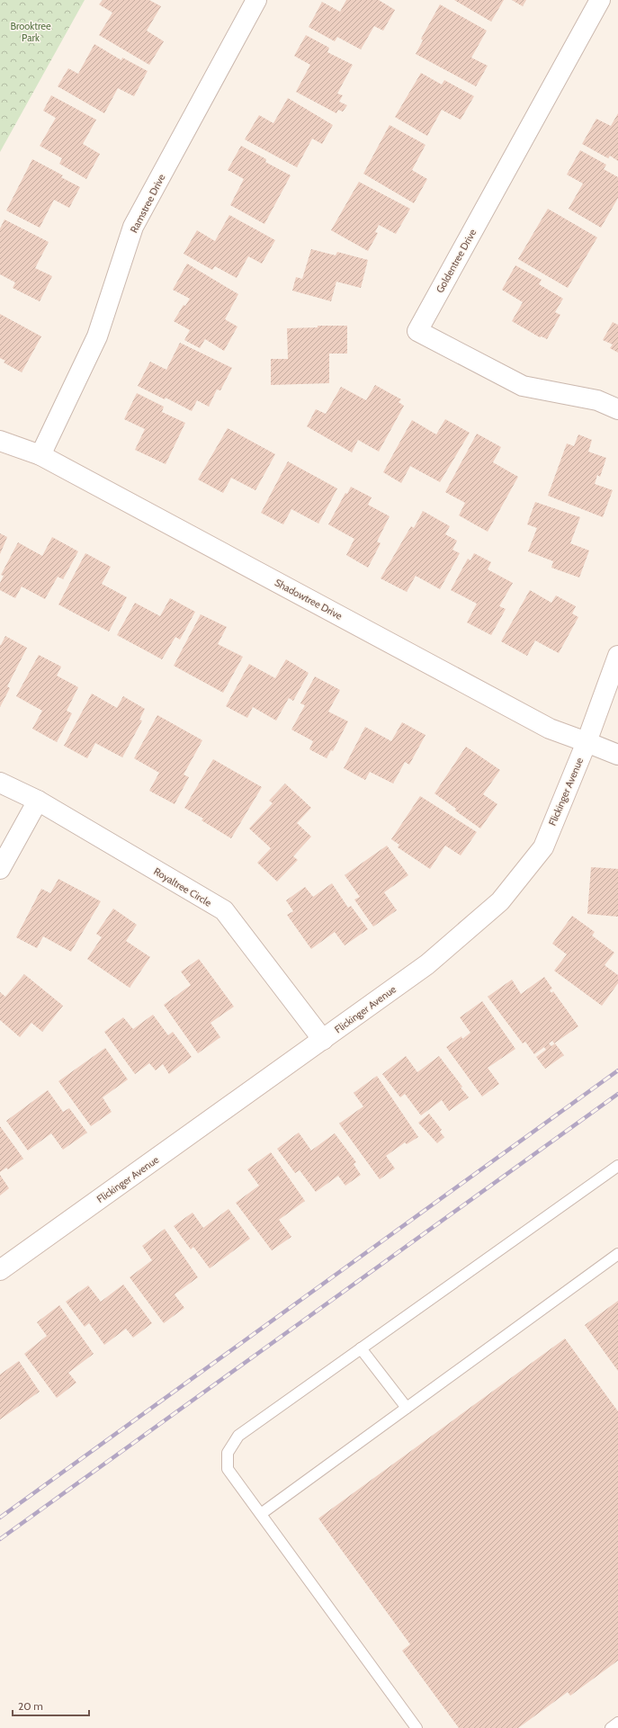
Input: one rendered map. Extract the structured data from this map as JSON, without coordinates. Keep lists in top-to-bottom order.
{
  "streets": {
    "street": [
      "Ramstree Drive",
      "Goldentree Drive",
      "Shadowtree Drive",
      "Flickinger Avenue",
      "Royaltree Circle"
    ]
  },
  "crossings": [
    ["Ramstree Drive", "Shadowtree Drive"],
    ["Shadowtree Drive", "Flickinger Avenue"],
    ["Flickinger Avenue", "Royaltree Circle"]
  ],
  "parks": ["Brooktree Park"],
  "scale_bar": "20 m"
}
